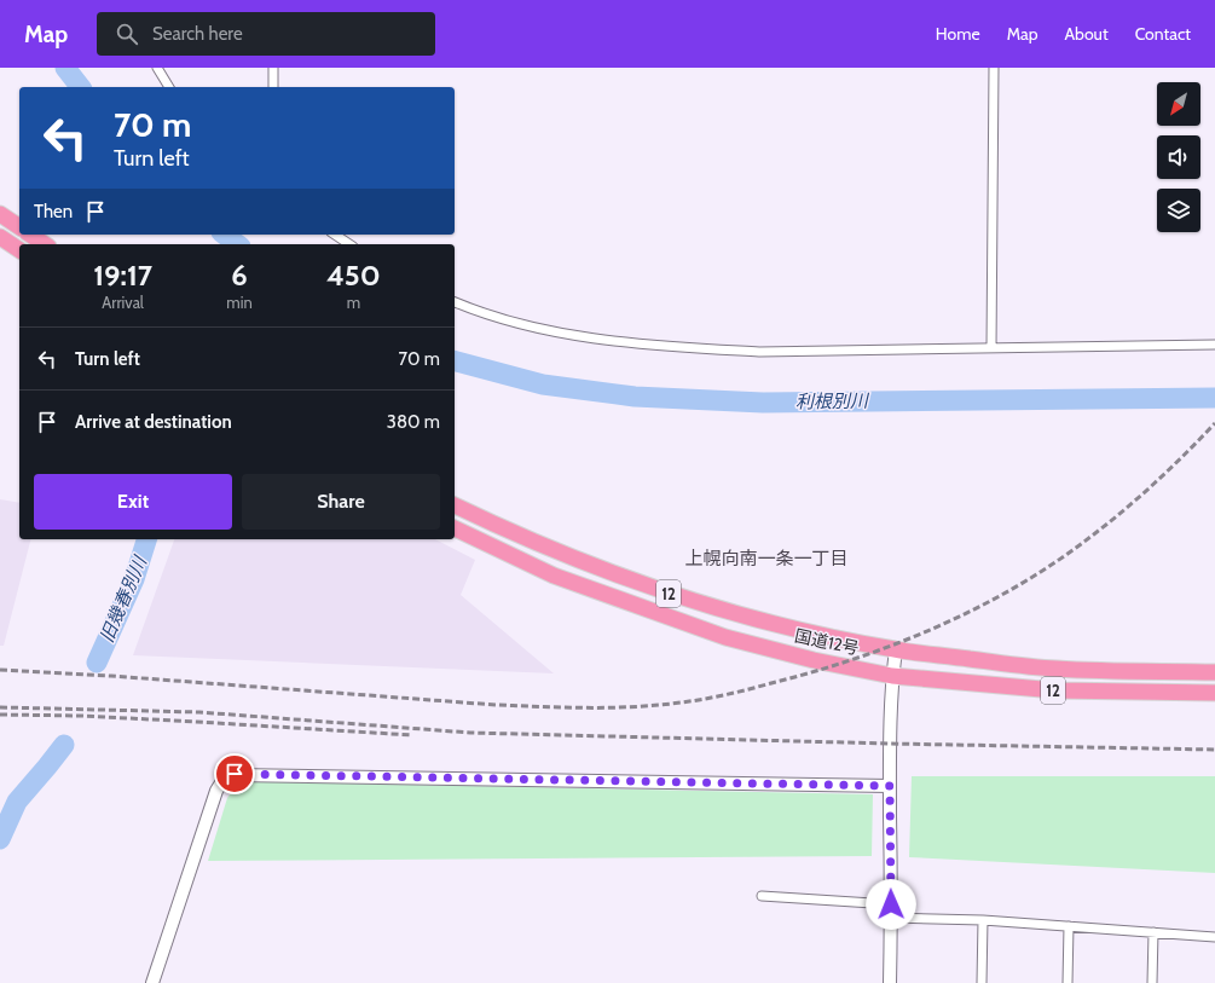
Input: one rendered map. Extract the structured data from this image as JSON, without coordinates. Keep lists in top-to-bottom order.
{
  "streets": {
    "highway": ["12", "国道12号"]
  },
  "districts": ["上幌向南一条一丁目"],
  "water": ["利根別川", "旧幾春別川"],
  "north": "bottom left",
  "page": {
    "header": "Map",
    "search": "Search here",
    "nav": [
      "Home",
      "Map",
      "About",
      "Contact"
    ],
    "turn": ["70 m", "Turn left"],
    "then": "Then",
    "eta": [
      "19:17",
      "Arrival",
      "6",
      "min",
      "450",
      "m"
    ],
    "list": [
      {
        "name": "Turn left",
        "value": "70 m"
      },
      {
        "name": "Arrive at destination",
        "value": "380 m"
      }
    ],
    "buttons": ["Exit", "Share"]
  }
}
